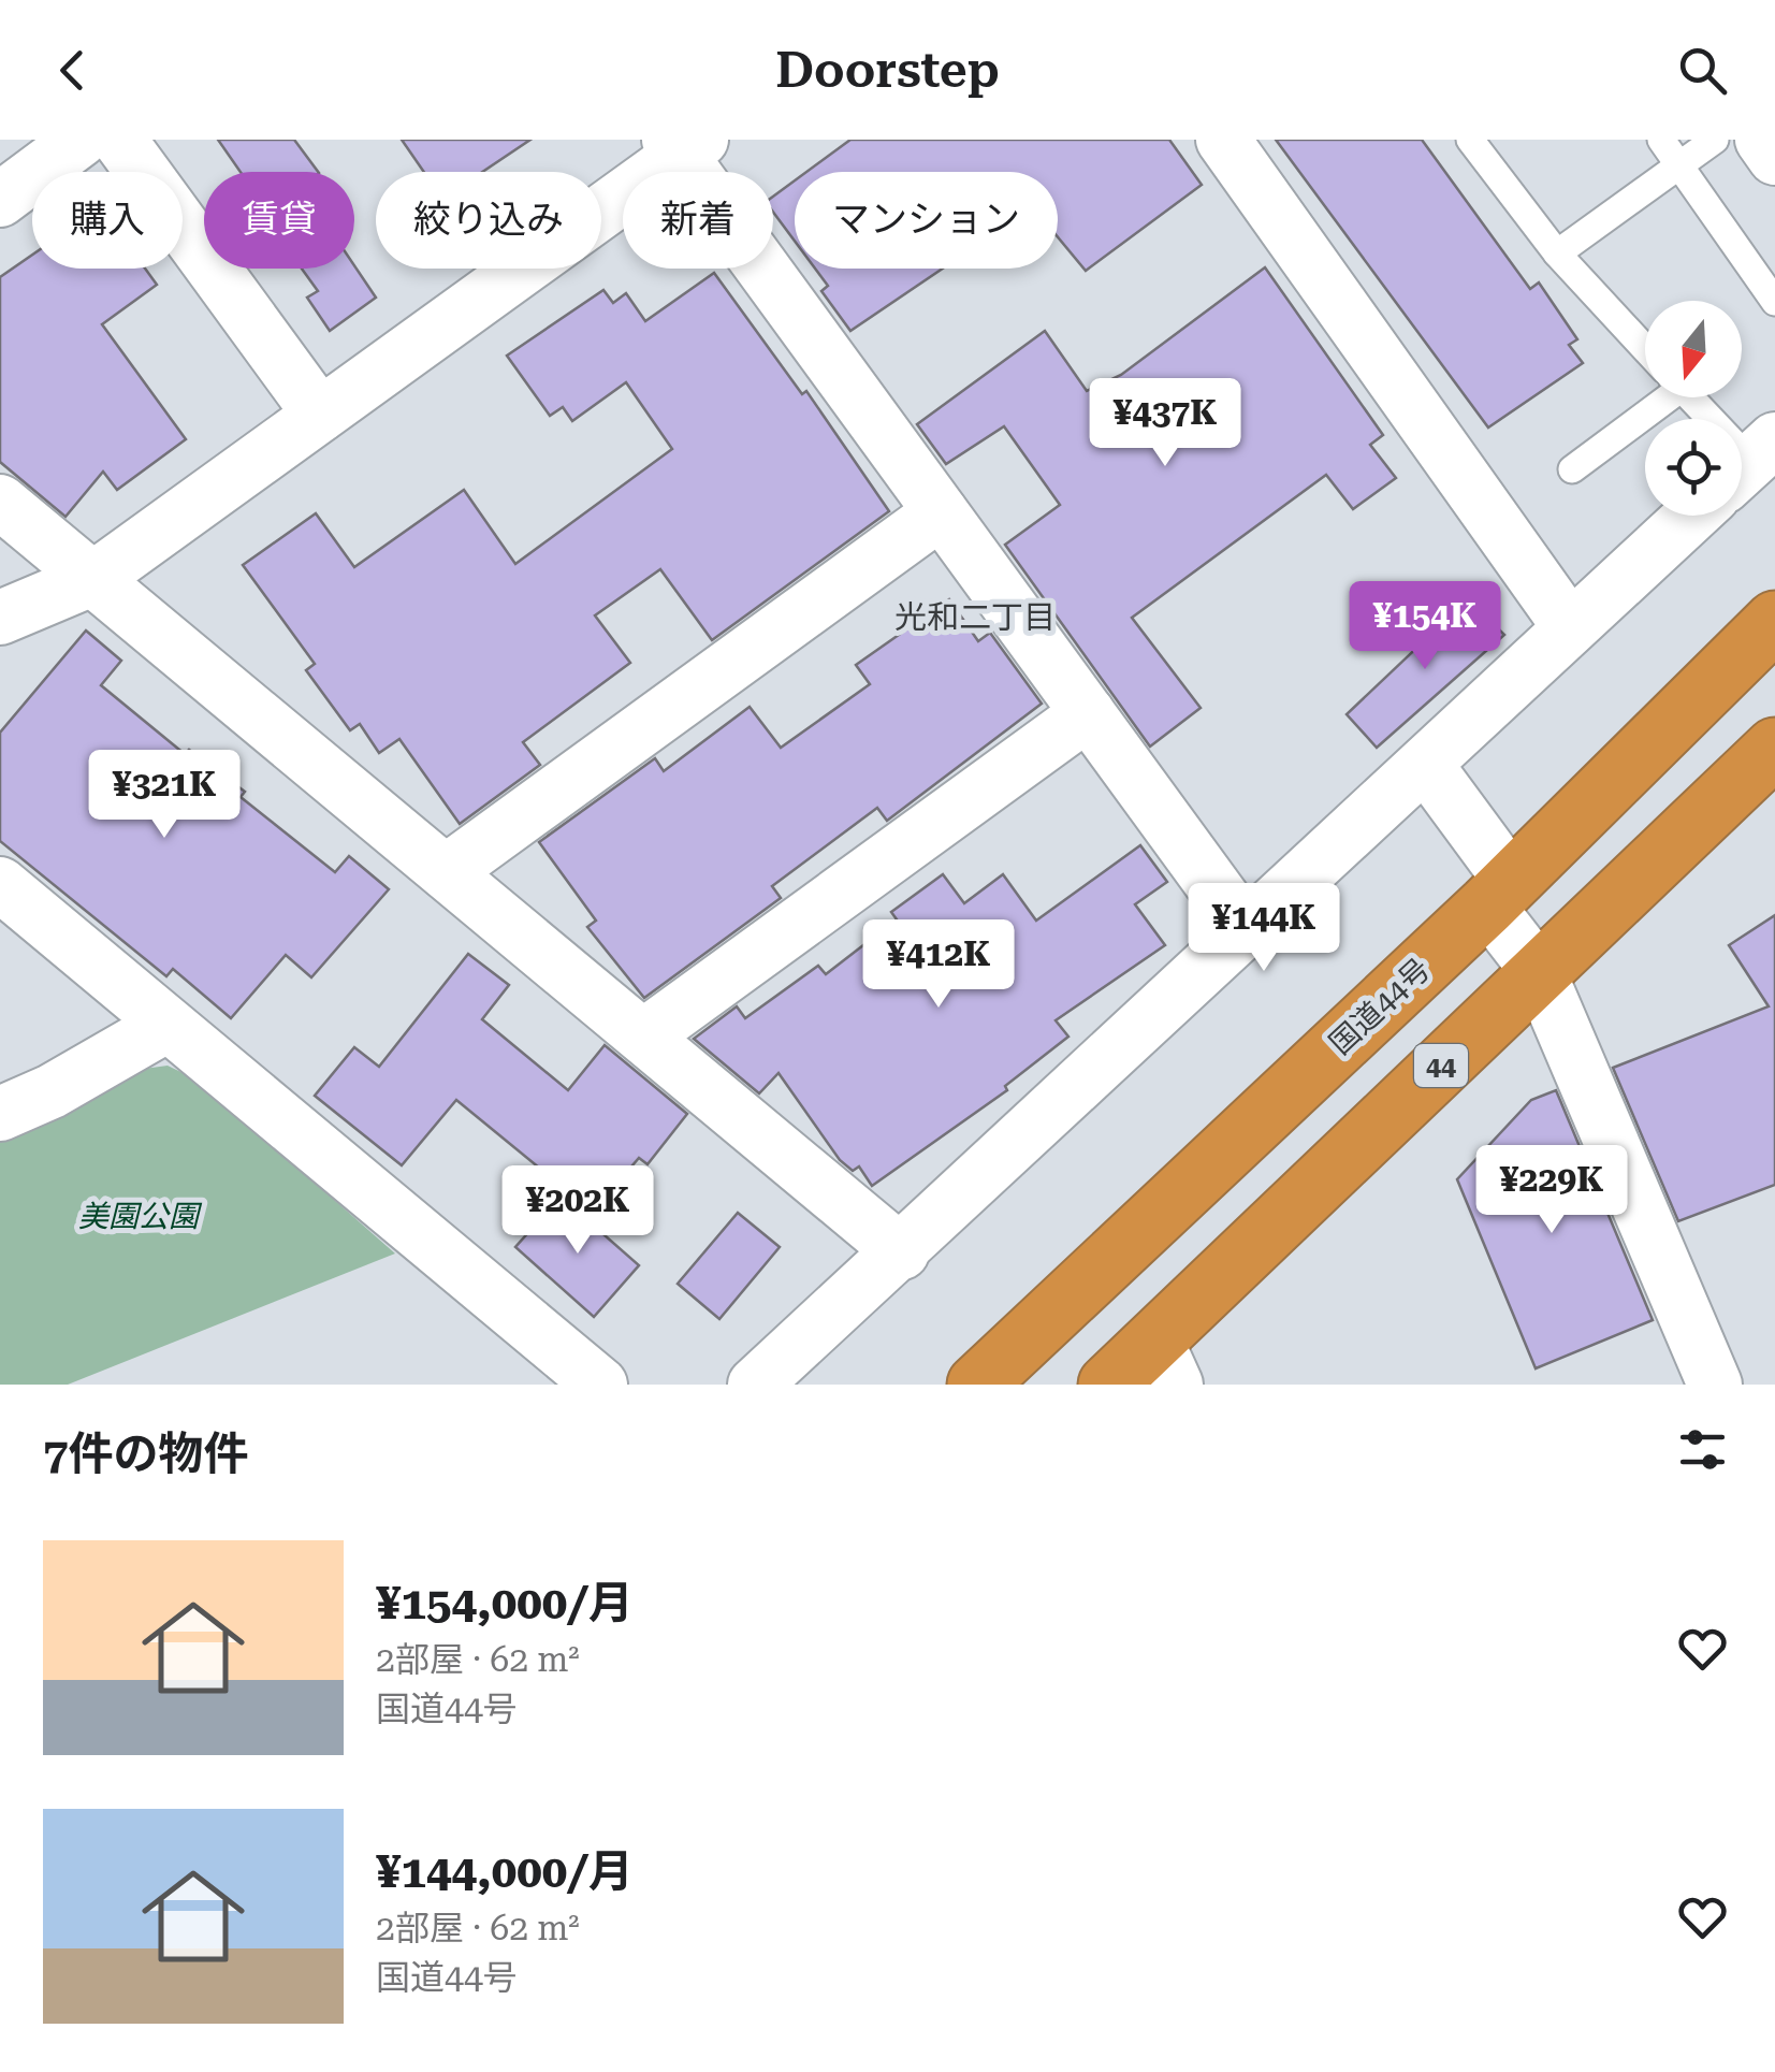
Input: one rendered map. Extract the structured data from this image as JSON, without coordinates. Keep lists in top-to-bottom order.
{
  "streets": {
    "highway": ["国道44号", "44"]
  },
  "districts": ["光和二丁目"],
  "parks": ["美園公園"],
  "north": "bottom",
  "page": {
    "header": "Doorstep",
    "chip": [
      "購入",
      "賃貸",
      "絞り込み",
      "新着",
      "マンション"
    ],
    "price": [
      "¥437K",
      "¥154K",
      "¥321K",
      "¥144K",
      "¥412K",
      "¥229K",
      "¥202K"
    ],
    "heading": "7件の物件",
    "list": [
      {
        "name": "¥154,000/月",
        "note": "2部屋 · 62 m² · 国道44号"
      },
      {
        "name": "¥144,000/月",
        "note": "2部屋 · 62 m² · 国道44号"
      }
    ]
  }
}
